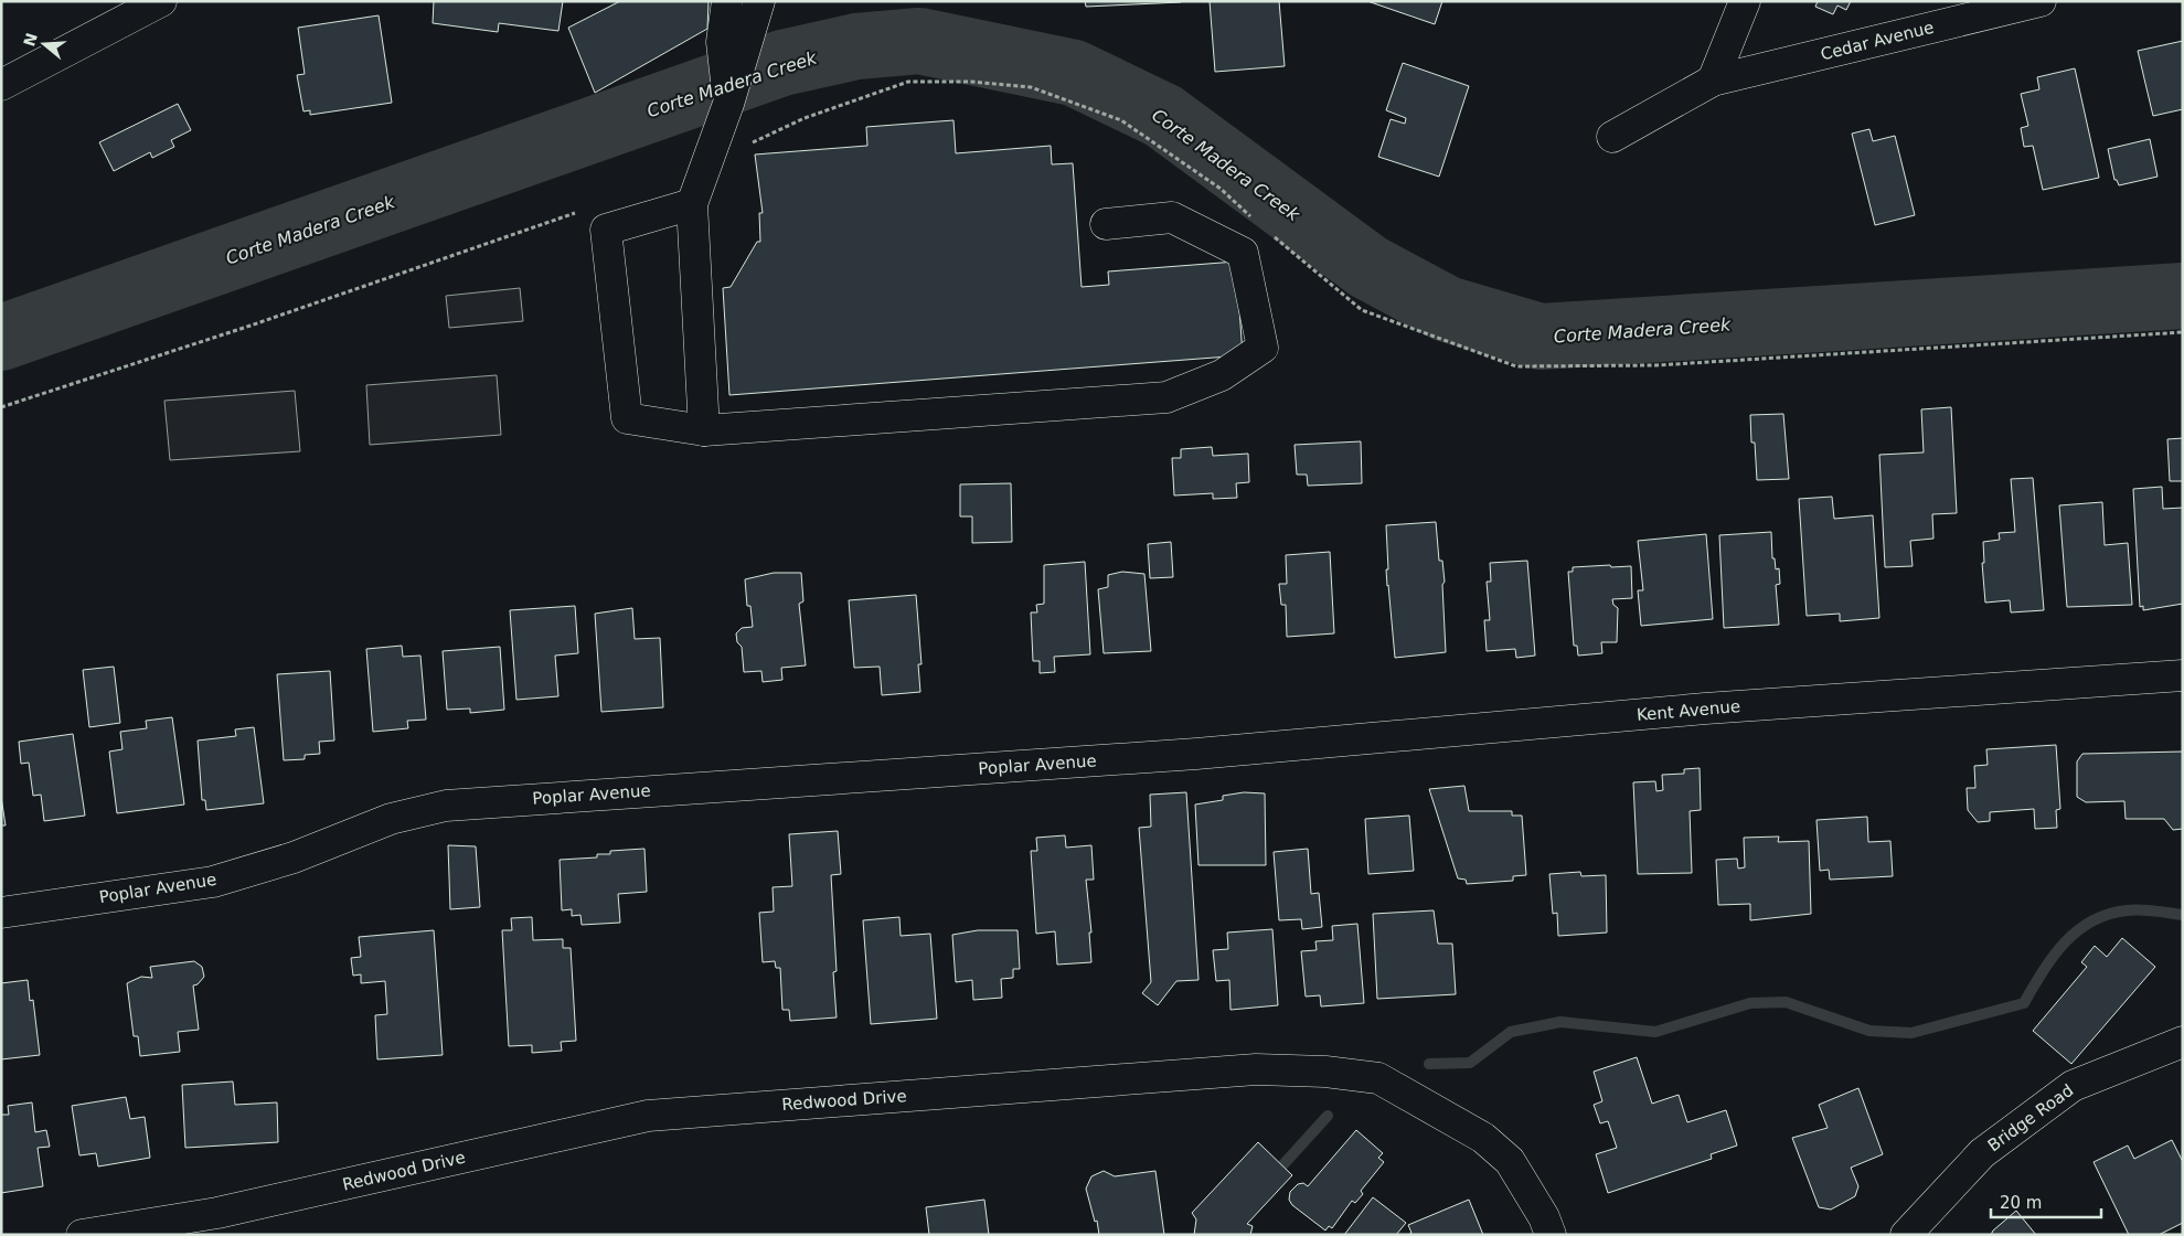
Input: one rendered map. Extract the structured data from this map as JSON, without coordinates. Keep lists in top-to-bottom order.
{
  "streets": {
    "street": [
      "Cedar Avenue",
      "Kent Avenue",
      "Poplar Avenue",
      "Redwood Drive",
      "Bridge Road"
    ]
  },
  "crossings": [
    ["Kent Avenue", "Poplar Avenue"]
  ],
  "water": ["Corte Madera Creek"],
  "scale_bar": "20 m",
  "north": "left"
}
